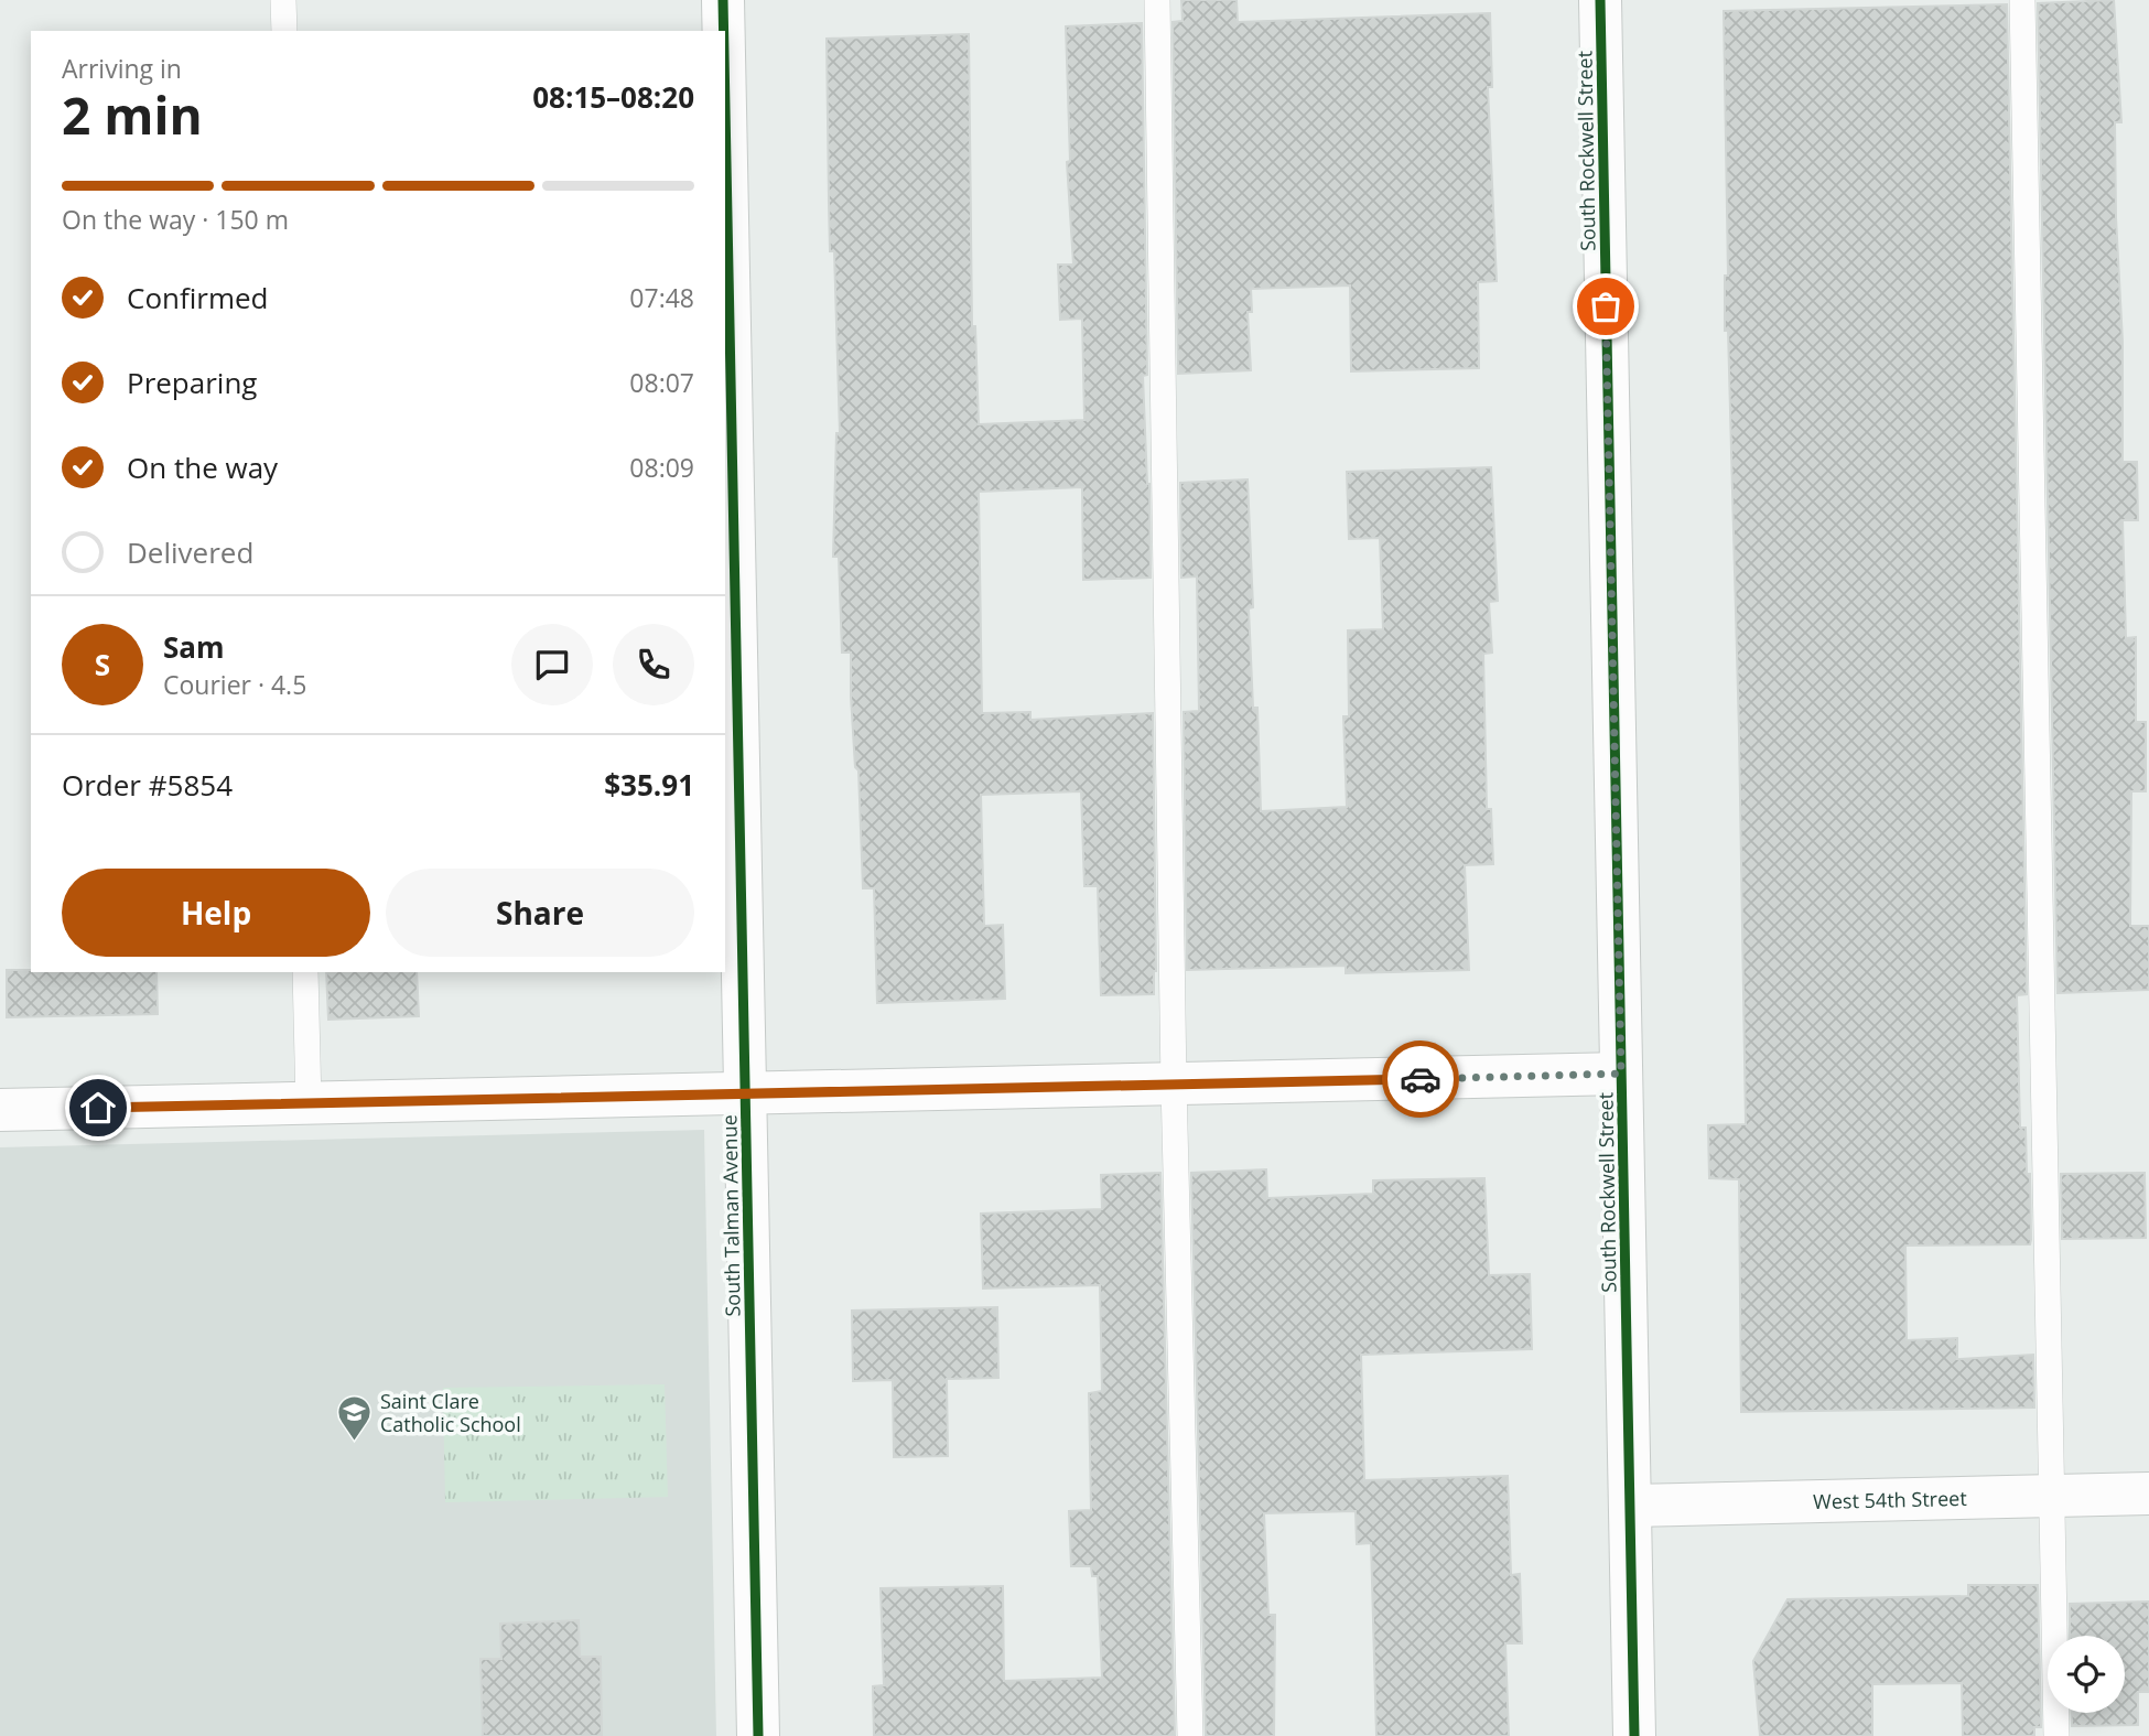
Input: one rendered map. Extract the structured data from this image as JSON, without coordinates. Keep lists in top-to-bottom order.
{
  "streets": {
    "street": ["South Rockwell Street", "South Talman Avenue", "West 54th Street"]
  },
  "crossings": [
    ["South Rockwell Street", "West 54th Street"]
  ],
  "places": {
    "school or university": ["Saint Clare Catholic School"]
  },
  "page": {
    "heading": ["2 min", "Arriving in", "08:15–08:20"],
    "panel": [
      "Sam",
      "Courier · 4.5",
      "Order #5854",
      "$35.91"
    ],
    "bar": "On the way · 150 m",
    "list": [
      ["Confirmed", "07:48"],
      ["Preparing", "08:07"],
      ["On the way", "08:09"],
      "Delivered"
    ],
    "round": "S",
    "buttons": ["Help", "Share"]
  }
}
